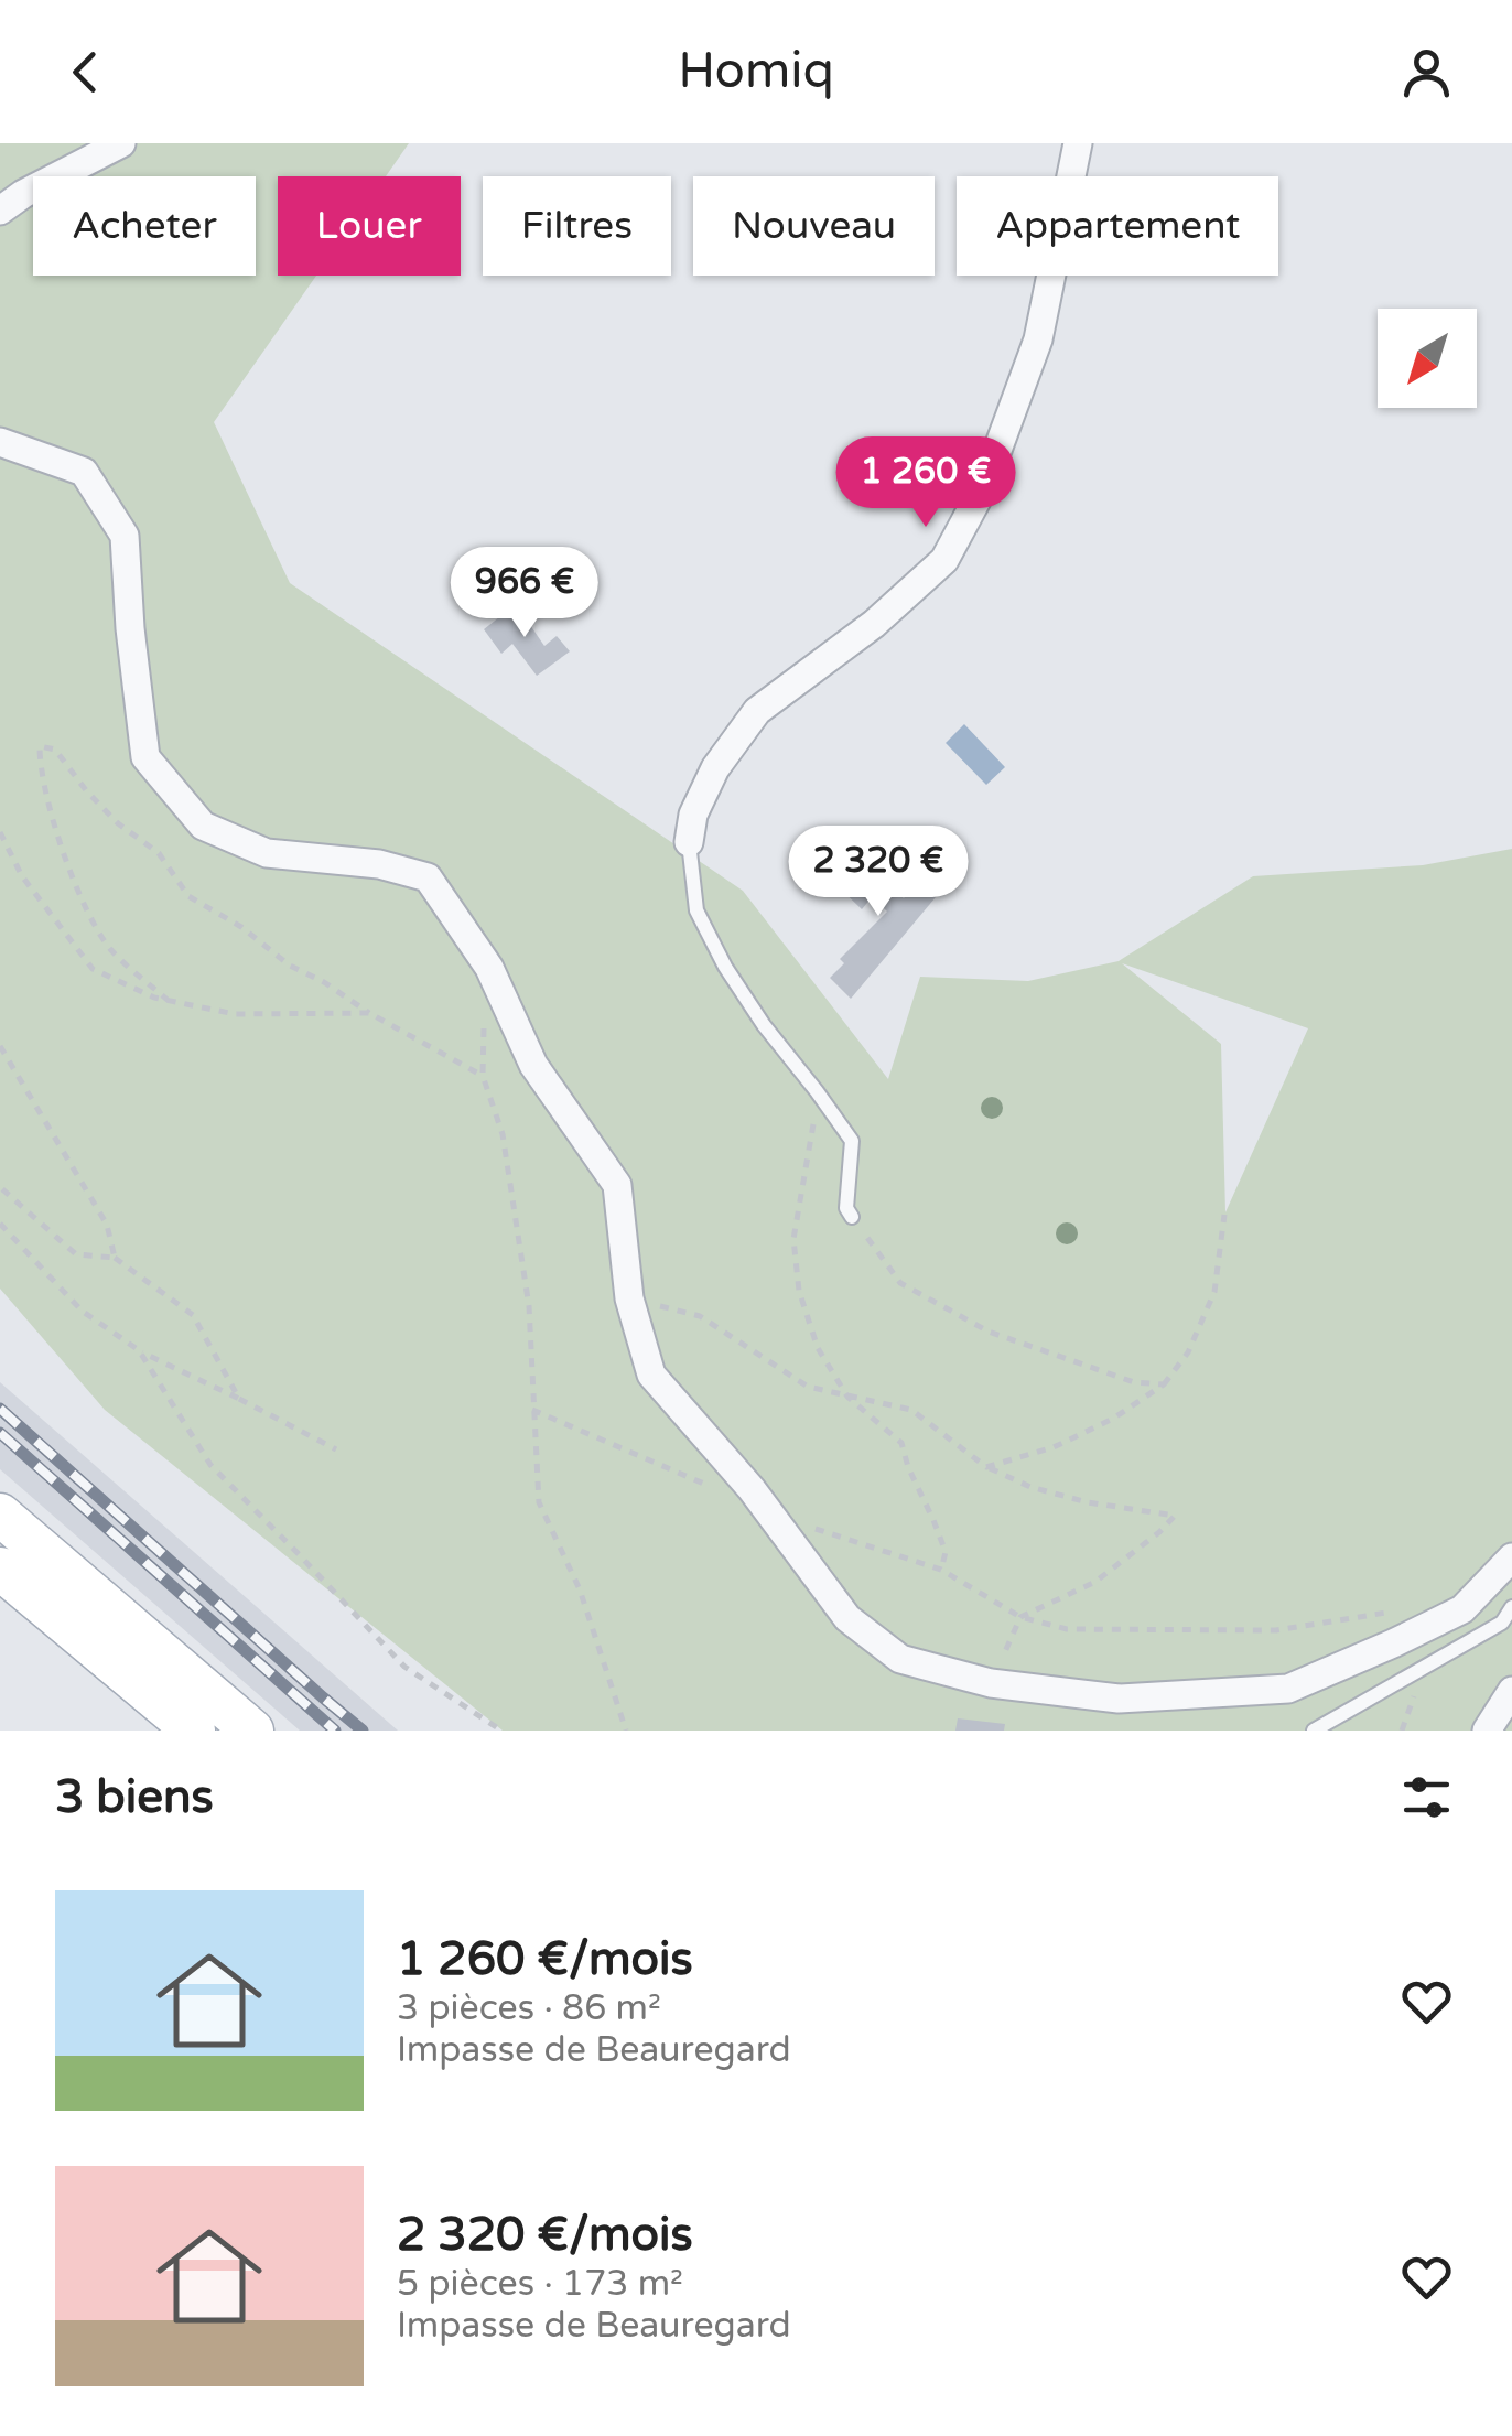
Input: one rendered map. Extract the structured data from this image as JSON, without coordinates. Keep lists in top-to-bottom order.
{
  "north": "bottom left",
  "page": {
    "header": "Homiq",
    "chip": [
      "Acheter",
      "Louer",
      "Filtres",
      "Nouveau",
      "Appartement"
    ],
    "price": ["1 260 €", "966 €", "2 320 €"],
    "heading": "3 biens",
    "list": [
      {
        "name": "1 260 €/mois",
        "note": "3 pièces · 86 m² · Impasse de Beauregard"
      },
      {
        "name": "2 320 €/mois",
        "note": "5 pièces · 173 m² · Impasse de Beauregard"
      }
    ]
  }
}
